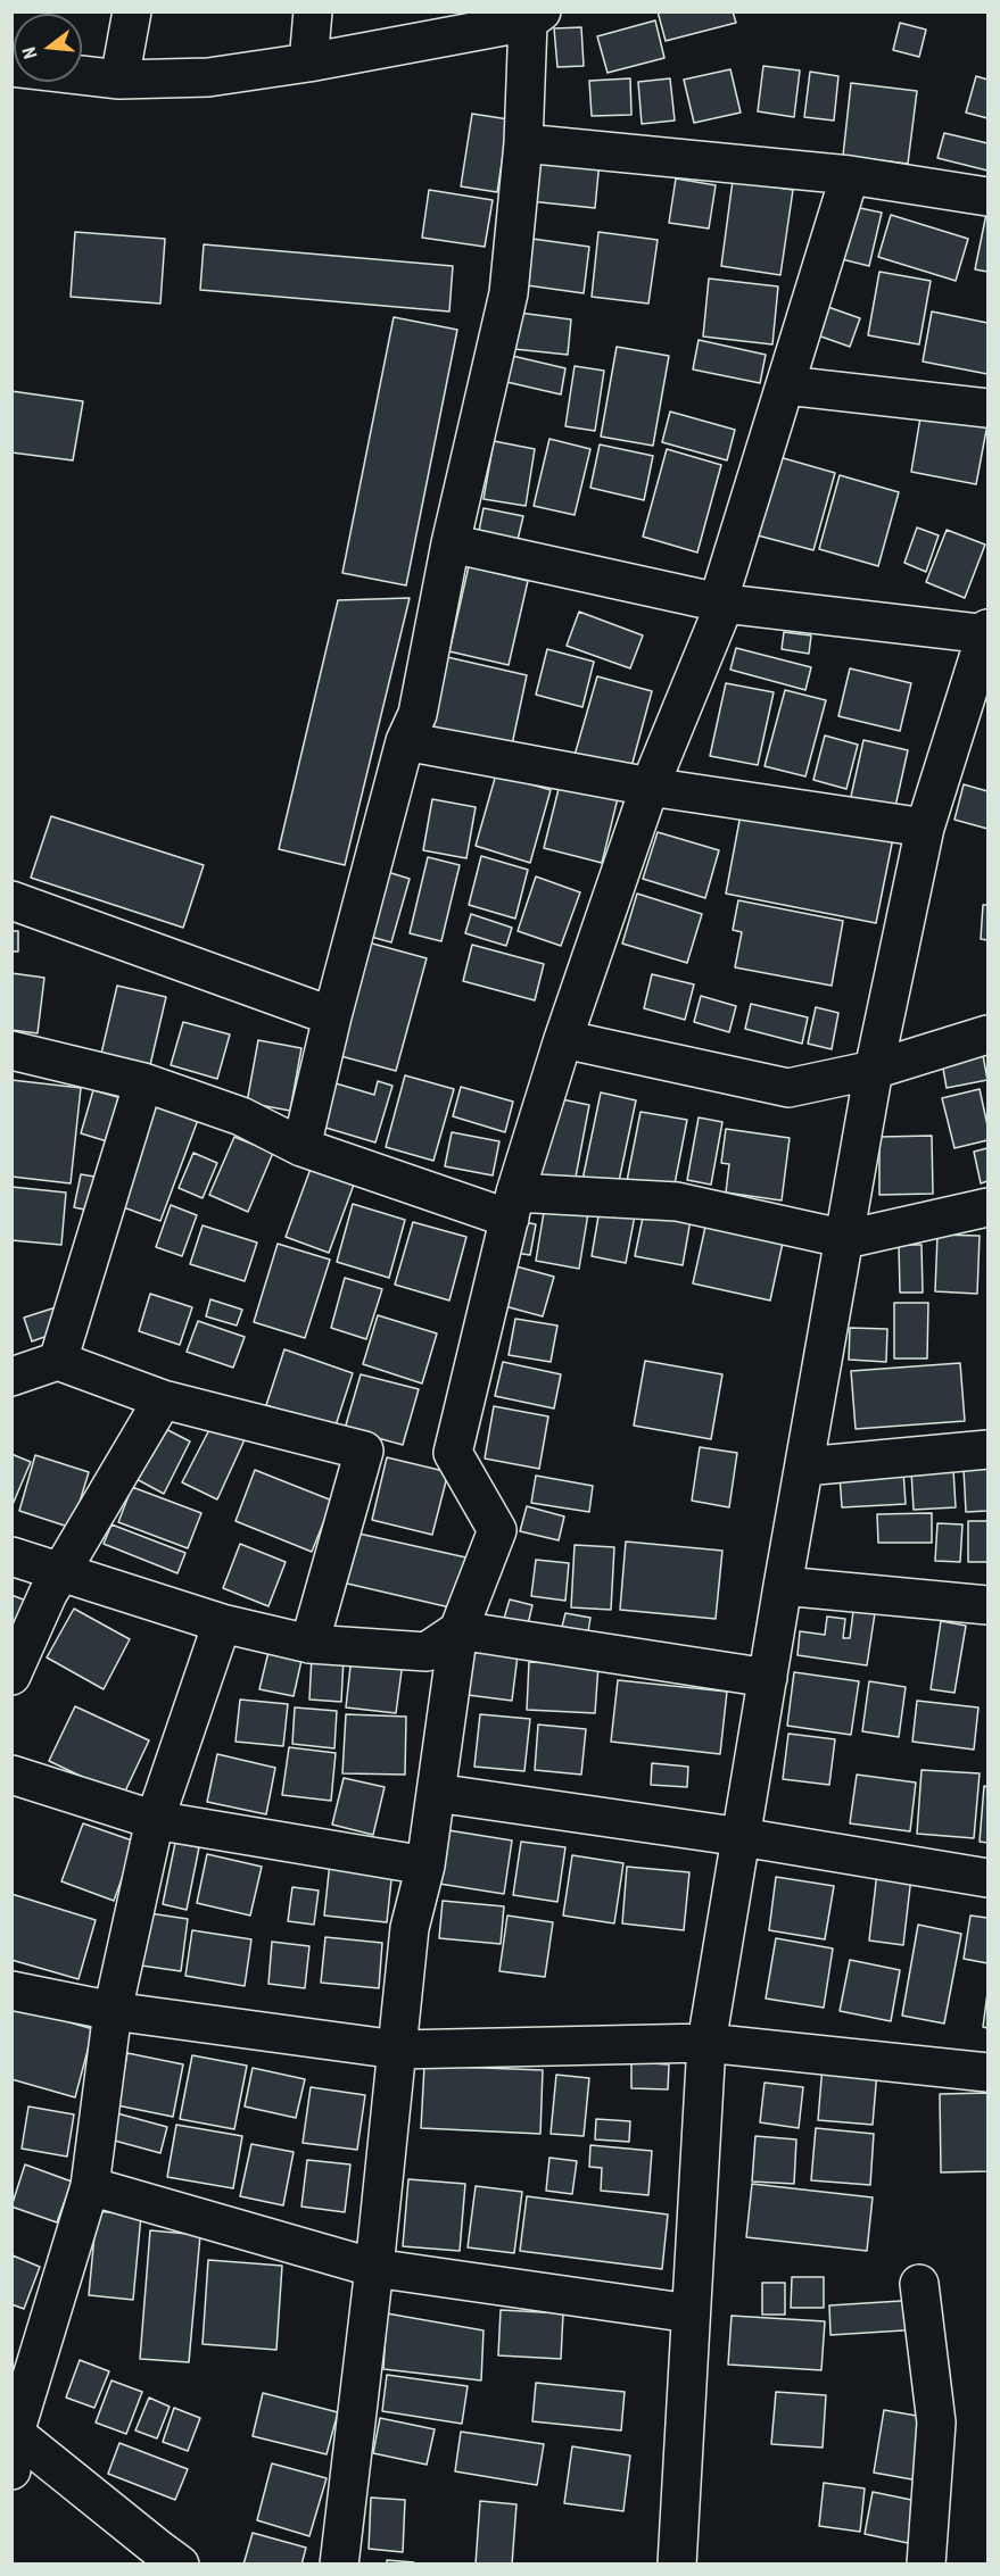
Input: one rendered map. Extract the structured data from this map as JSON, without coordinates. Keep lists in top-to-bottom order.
{
  "north": "left"
}
